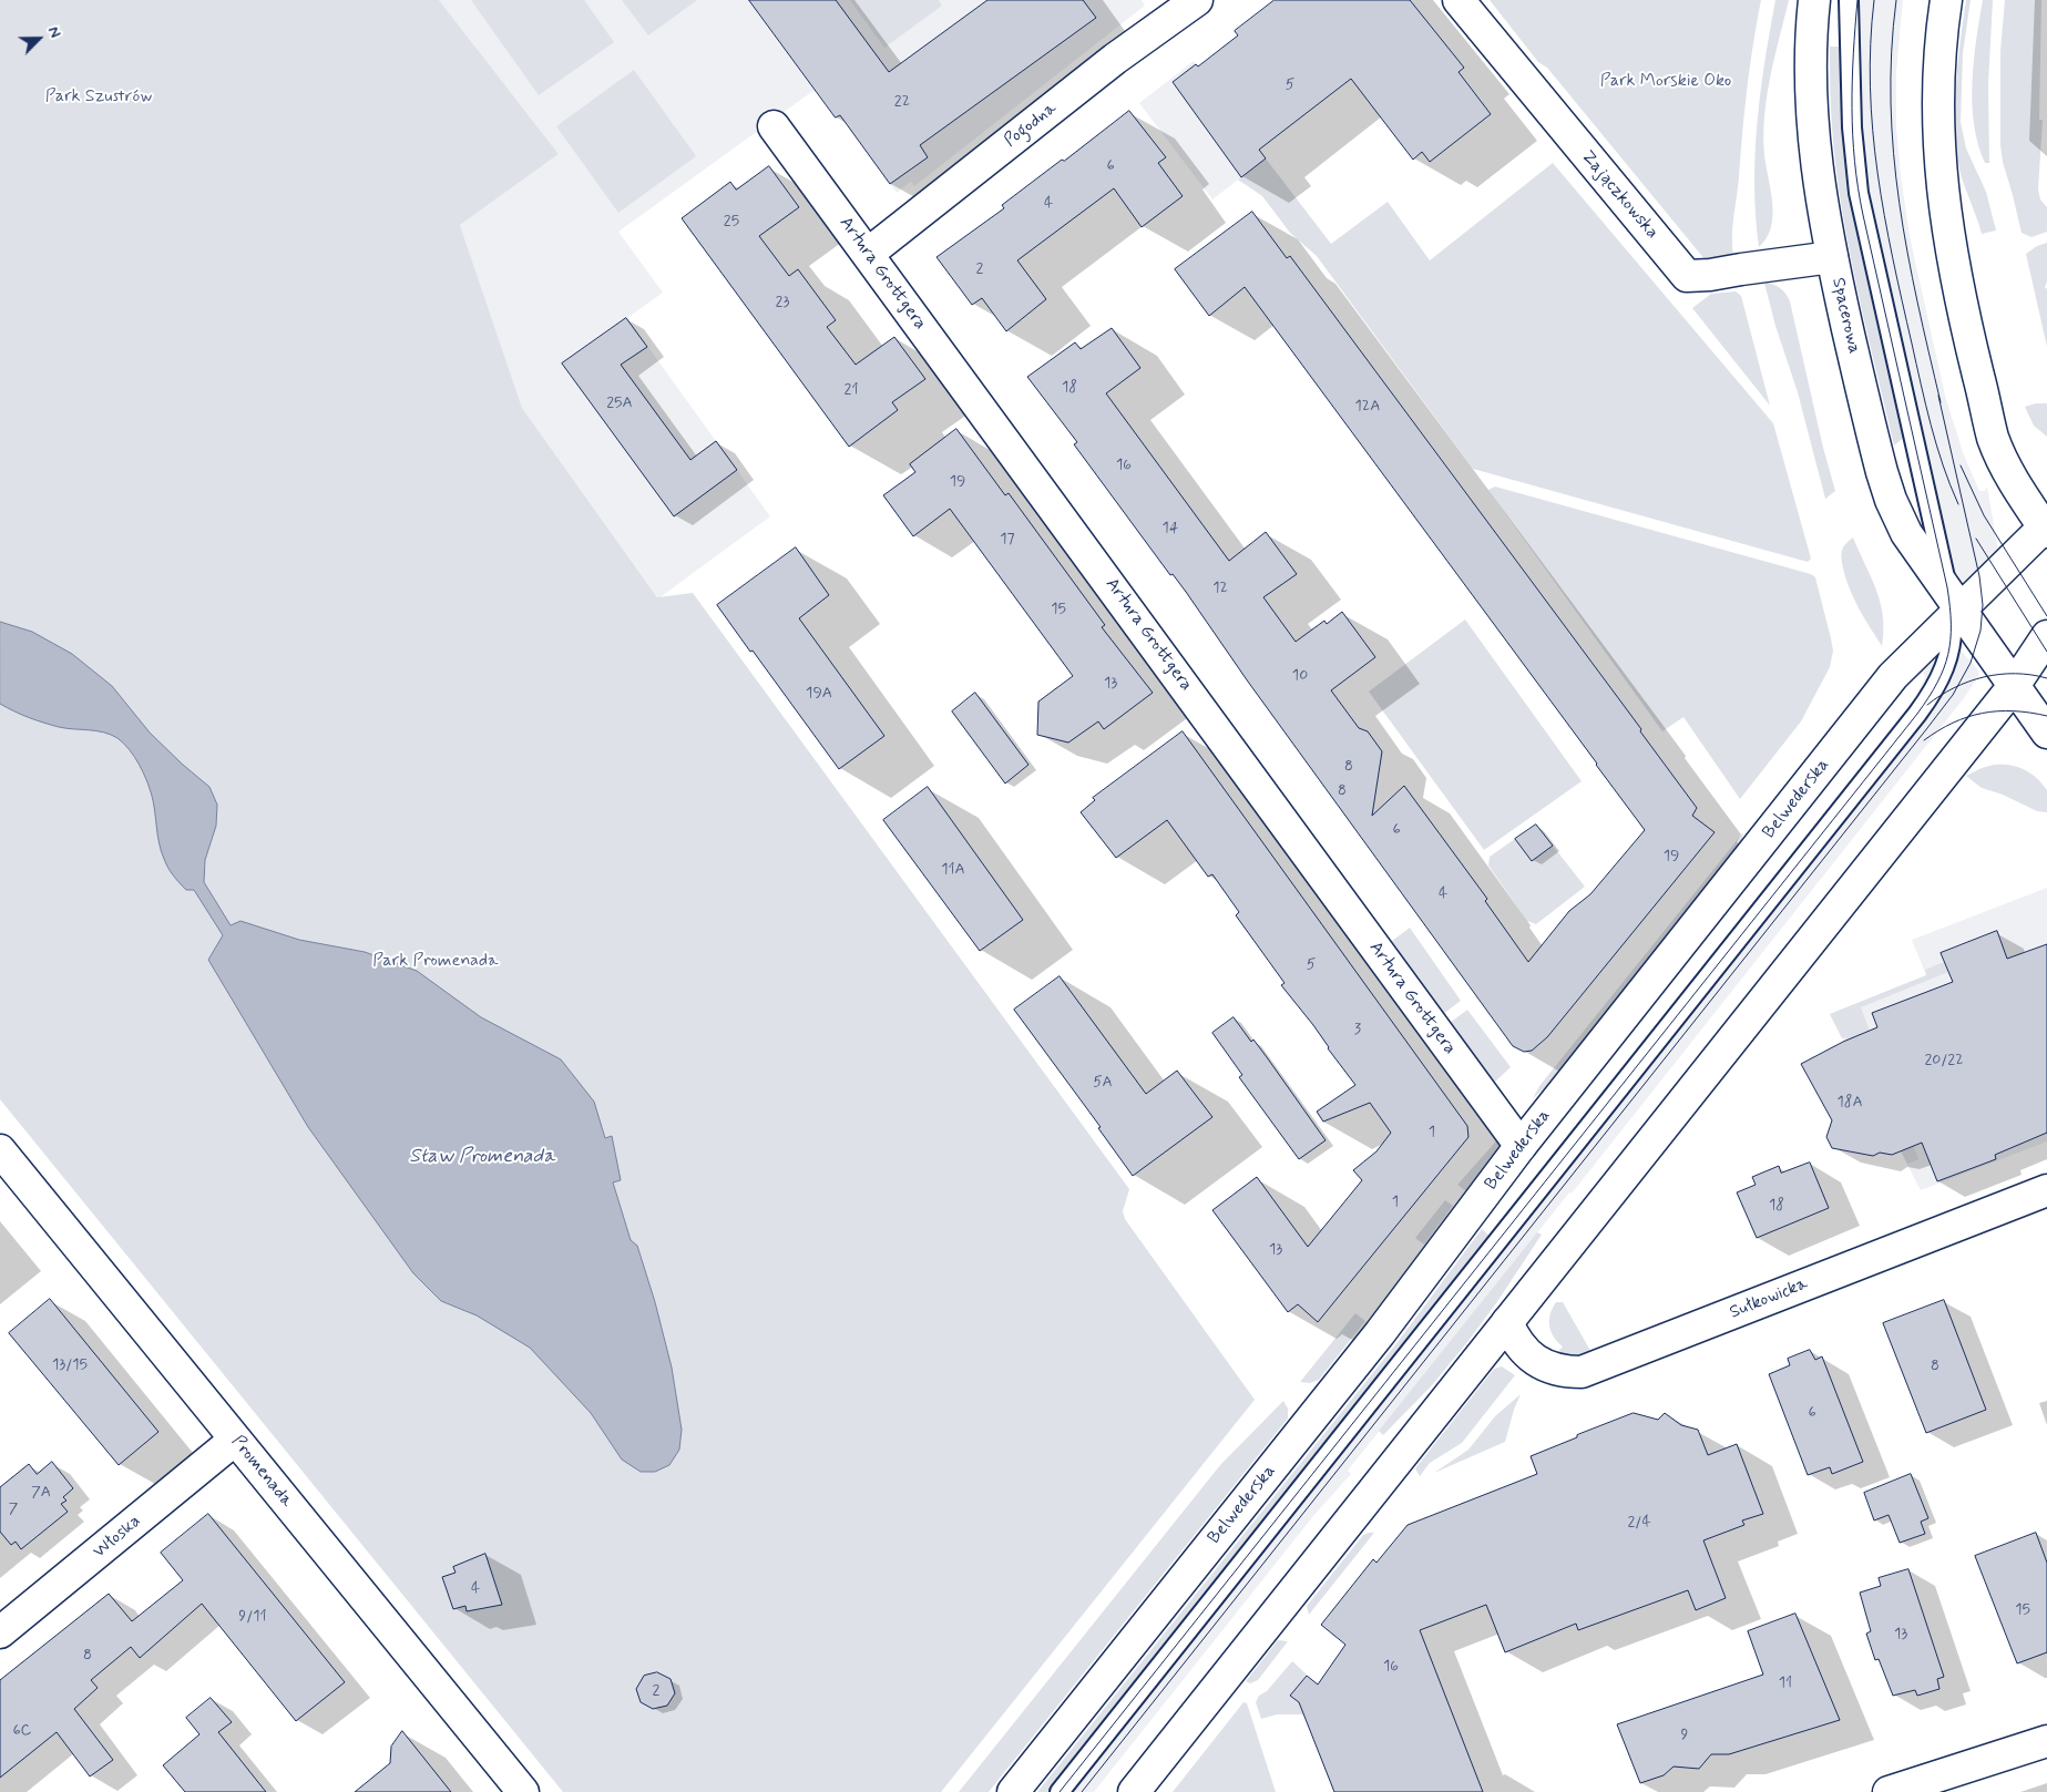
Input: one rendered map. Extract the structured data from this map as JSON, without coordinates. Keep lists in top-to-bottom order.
{
  "streets": {
    "main road": [
      "Pogodna",
      "Zajączkowska",
      "Artura Grottgera",
      "Spacerowa",
      "Belwederska",
      "Sułkowicka",
      "Promenada",
      "Włoska"
    ]
  },
  "crossings": [
    ["Pogodna", "Artura Grottgera"],
    ["Zajączkowska", "Spacerowa"],
    ["Artura Grottgera", "Belwederska"],
    ["Spacerowa", "Belwederska"],
    ["Promenada", "Włoska"]
  ],
  "water": ["Staw Promenada"],
  "parks": ["Park Morskie Oko", "Park Szustrów", "Park Promenada"],
  "house_numbers": [
    "5",
    "22",
    "6",
    "4",
    "25",
    "2",
    "23",
    "18",
    "21",
    "25A",
    "12A",
    "16",
    "19",
    "14",
    "17",
    "12",
    "15",
    "10",
    "13",
    "19A",
    "8",
    "8",
    "6",
    "19",
    "11A",
    "4",
    "5",
    "3",
    "20/22",
    "5A",
    "18A",
    "1",
    "1",
    "18",
    "13",
    "13/15",
    "8",
    "6",
    "7A",
    "7",
    "2/4",
    "4",
    "15",
    "9/11",
    "13",
    "8",
    "16",
    "11",
    "2",
    "6C",
    "9"
  ],
  "north": "top right"
}
